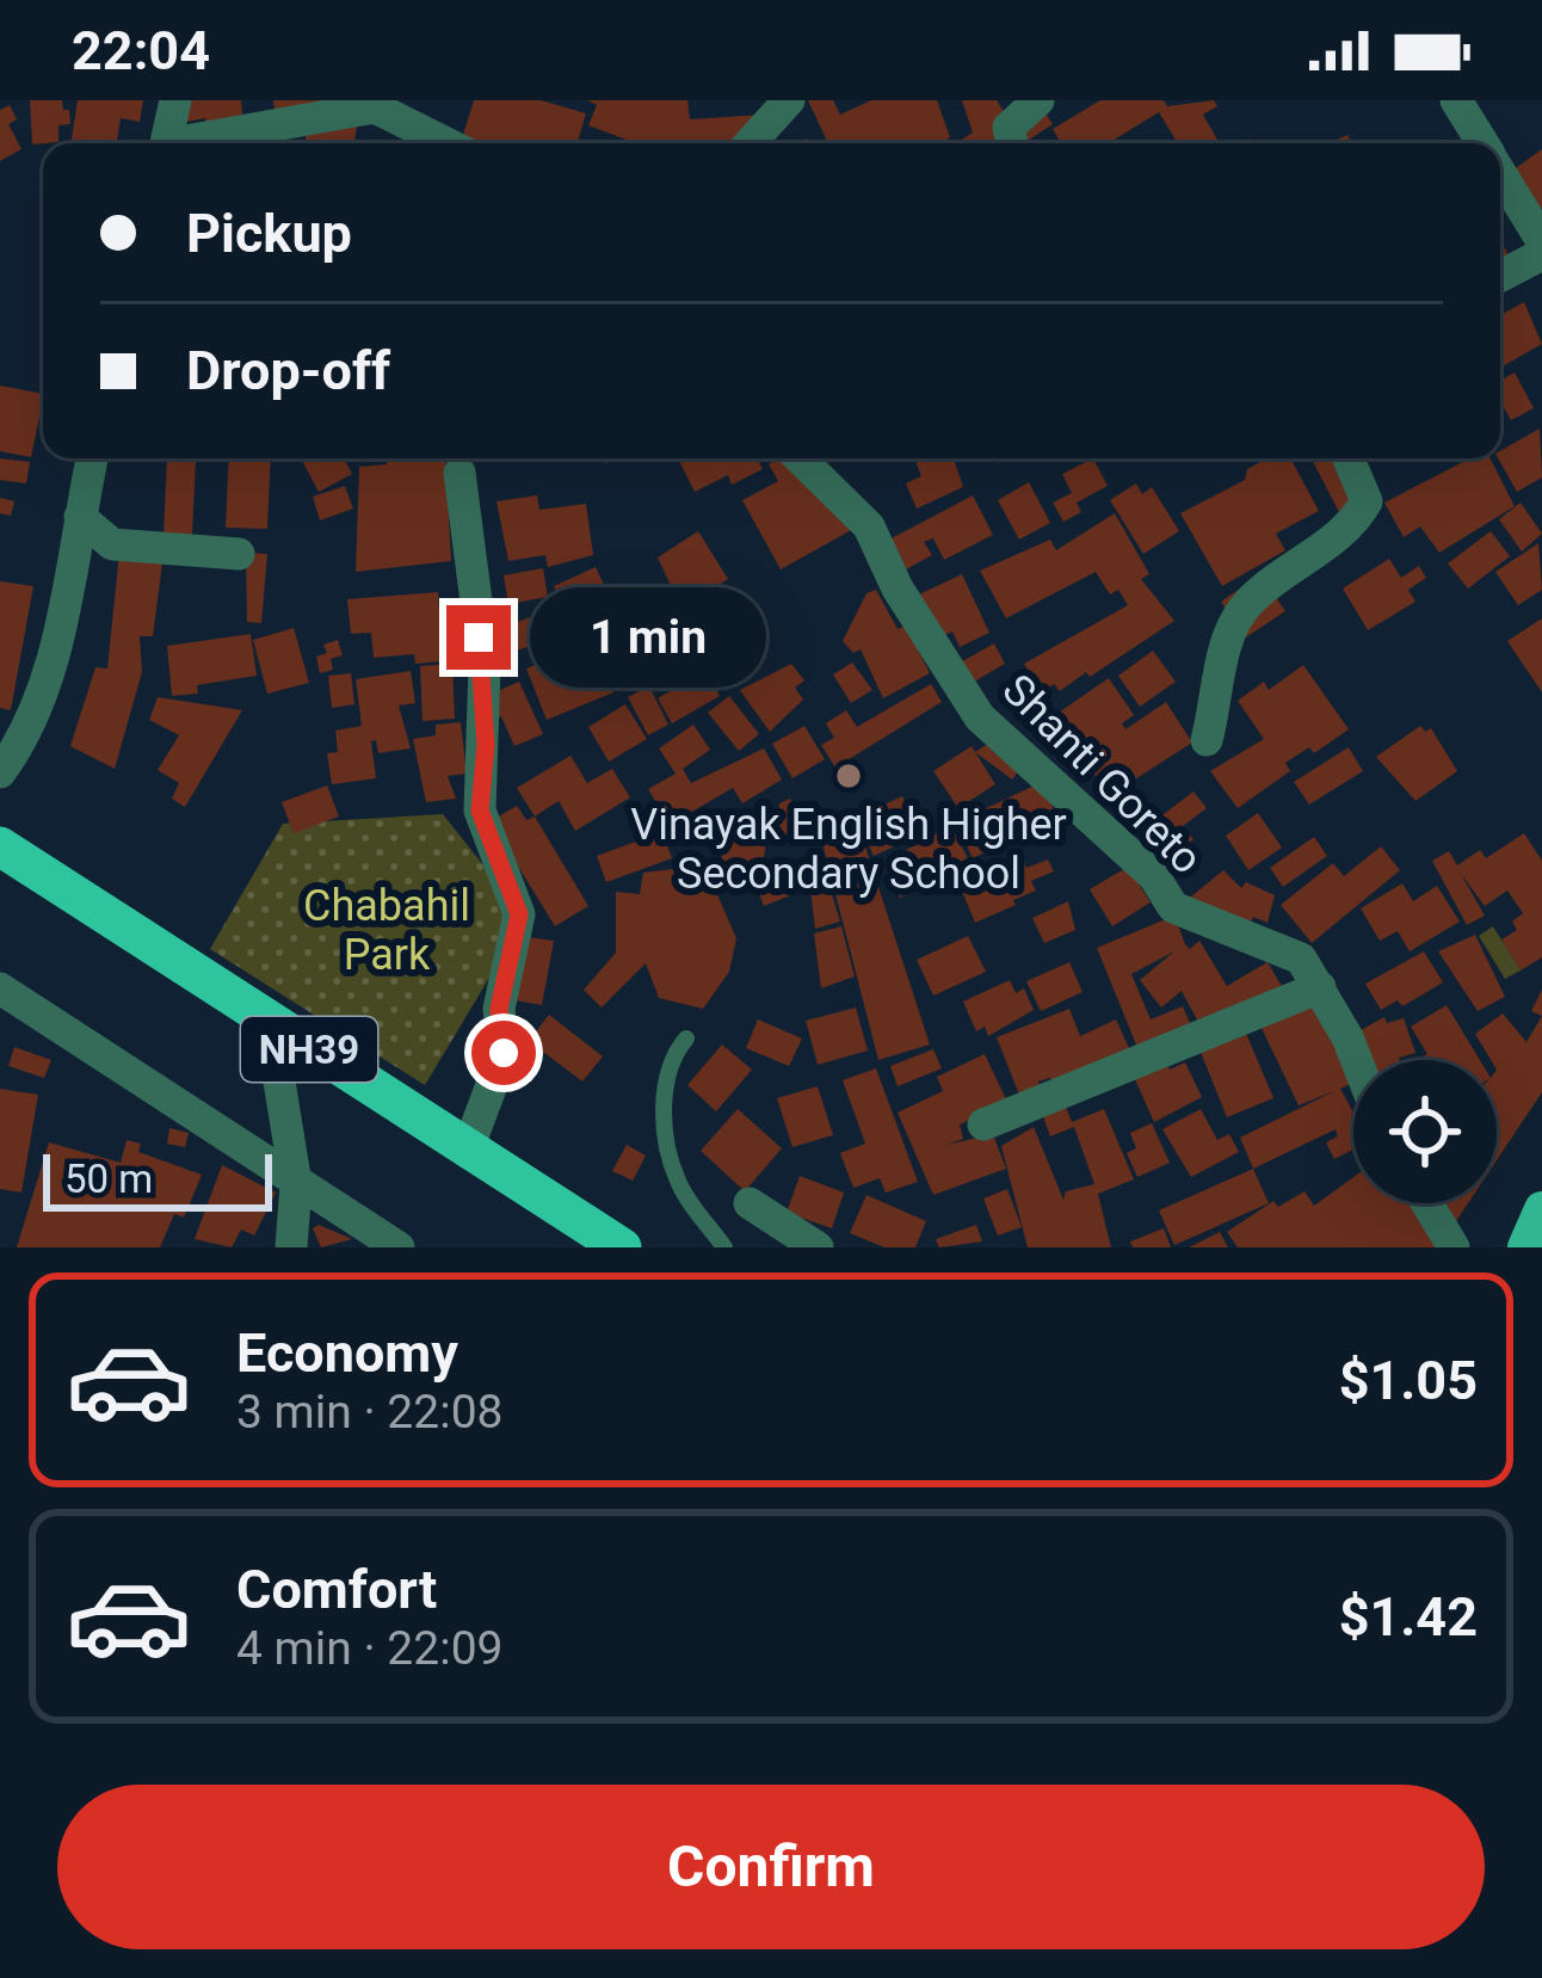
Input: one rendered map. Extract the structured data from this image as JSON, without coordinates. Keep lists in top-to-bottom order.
{
  "streets": {
    "highway": ["NH39"],
    "street": ["Shanti Goreto"]
  },
  "parks": ["Chabahil Park"],
  "places": ["Vinayak English Higher Secondary School"],
  "scale_bar": "50 m",
  "page": {
    "status": "22:04",
    "banner": ["Pickup", "Drop-off"],
    "bubble": "1 min",
    "scale": "50 m",
    "list": [
      {
        "name": "Economy",
        "note": "3 min · 22:08",
        "value": "$1.05"
      },
      {
        "name": "Comfort",
        "note": "4 min · 22:09",
        "value": "$1.42"
      }
    ],
    "buttons": "Confirm"
  }
}
